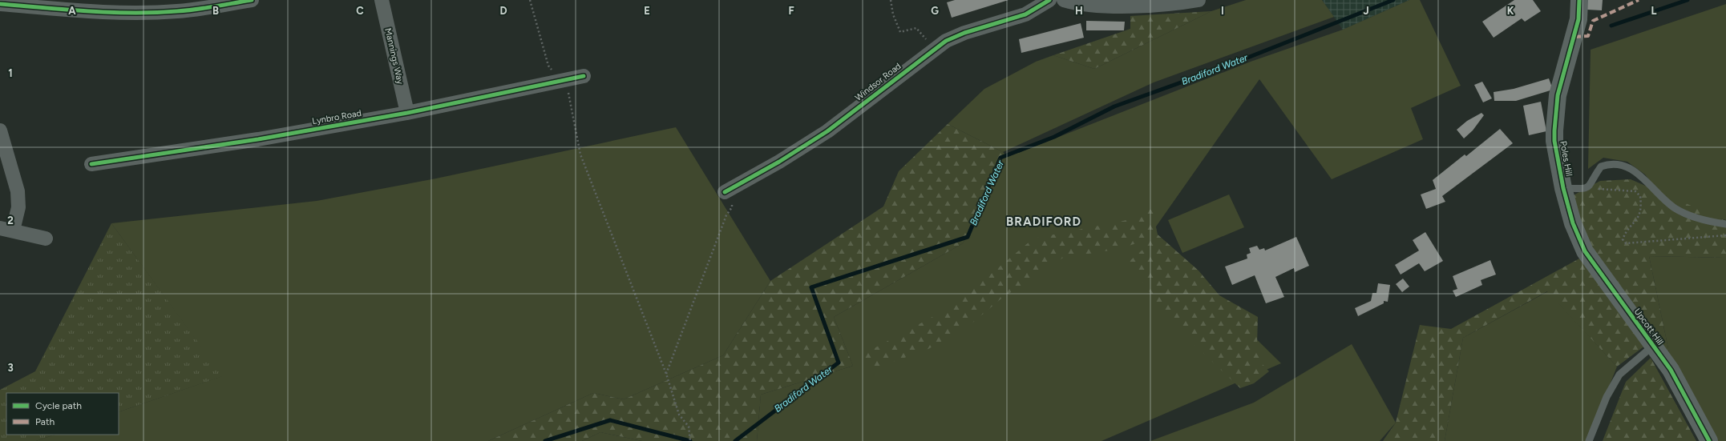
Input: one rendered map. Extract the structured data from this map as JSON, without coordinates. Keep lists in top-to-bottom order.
{
  "streets": {
    "street": [
      "Mannings Way",
      "Windsor Road",
      "Lynbro Road",
      "Poles Hill",
      "Upcott Hill"
    ]
  },
  "crossings": [
    ["Mannings Way", "Lynbro Road"],
    ["Poles Hill", "Upcott Hill"]
  ],
  "districts": ["BRADIFORD"],
  "water": ["Bradiford Water"],
  "legend": ["Cycle path", "Path"],
  "grid": {
    "columns": [
      "A",
      "B",
      "C",
      "D",
      "E",
      "F",
      "G",
      "H",
      "I",
      "J",
      "K",
      "L"
    ],
    "rows": ["1", "2", "3"]
  }
}
